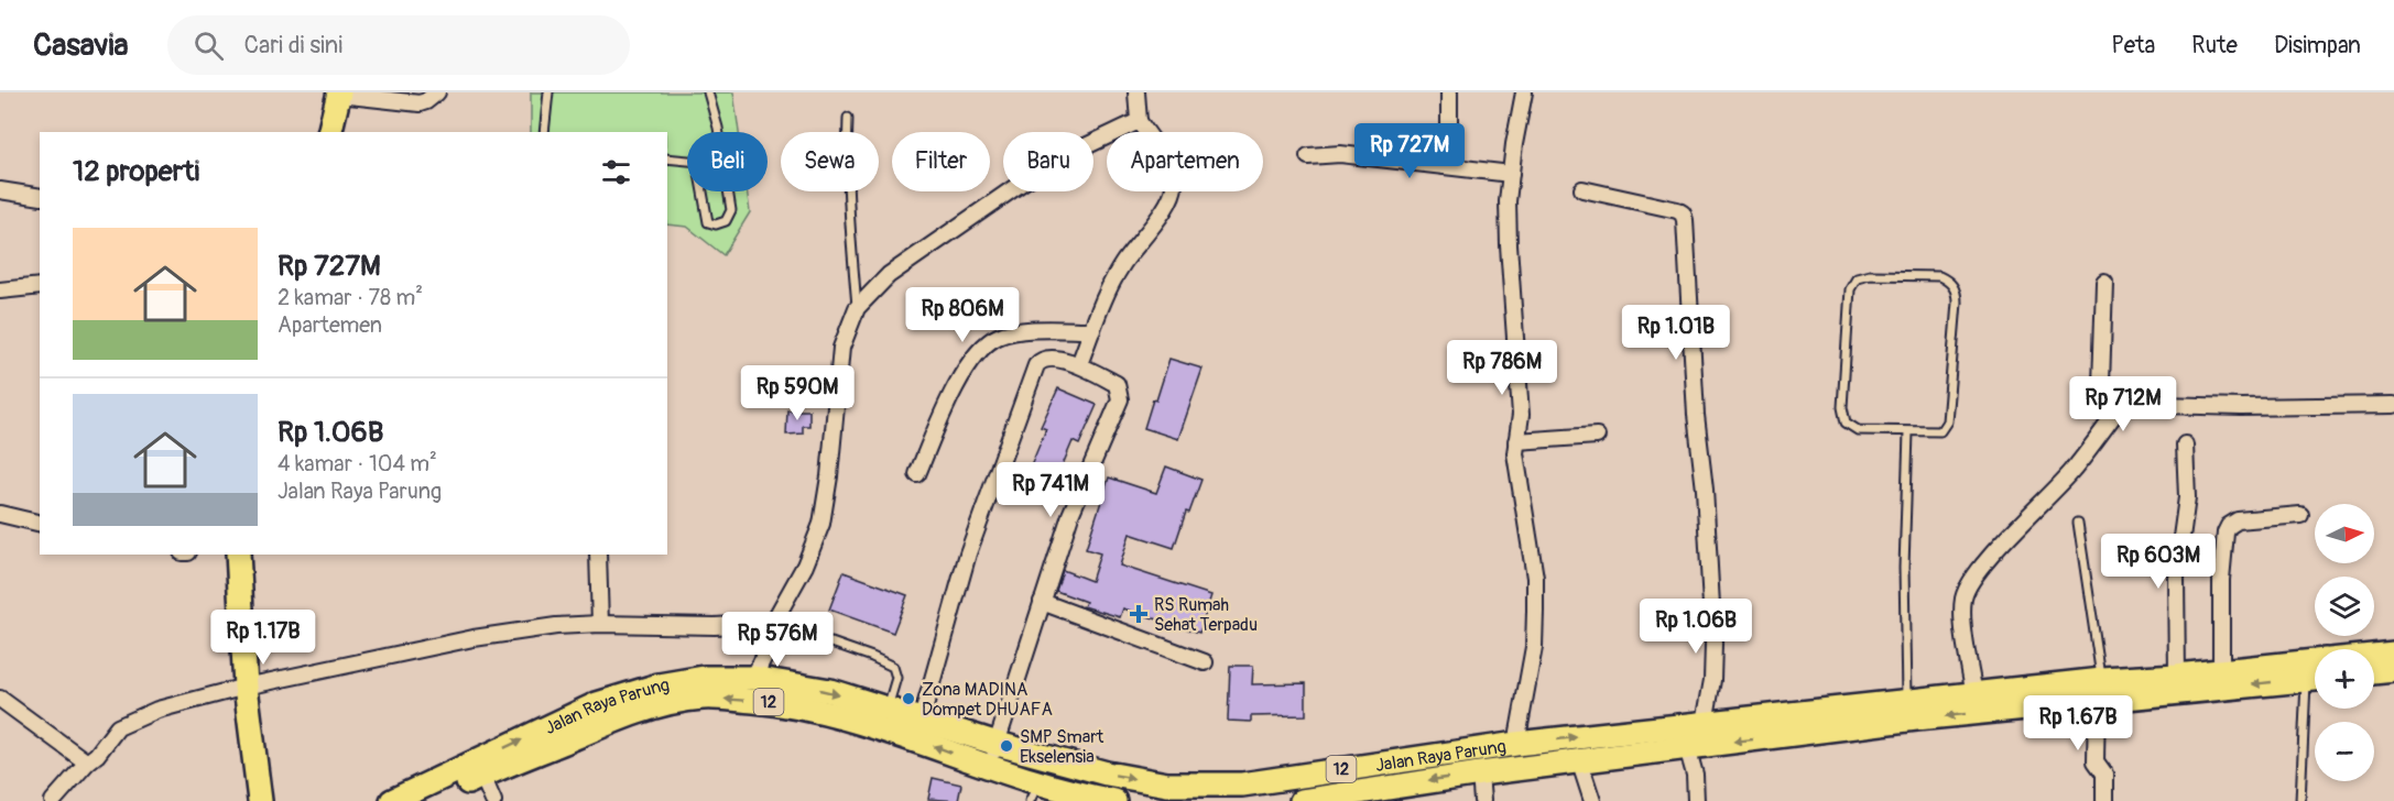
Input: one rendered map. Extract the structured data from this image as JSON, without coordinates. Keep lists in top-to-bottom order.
{
  "streets": {
    "main road": ["12", "Jalan Raya Parung"]
  },
  "places": {
    "health": ["RS Rumah Sehat Terpadu"],
    "other": ["Zona MADINA Dompet DHUAFA", "SMP Smart Ekselensia"]
  },
  "north": "right",
  "page": {
    "header": "Casavia",
    "search": "Cari di sini",
    "nav": ["Peta", "Rute", "Disimpan"],
    "price": [
      "Rp 727M",
      "Rp 806M",
      "Rp 1.01B",
      "Rp 786M",
      "Rp 590M",
      "Rp 712M",
      "Rp 741M",
      "Rp 603M",
      "Rp 1.06B",
      "Rp 1.17B",
      "Rp 576M",
      "Rp 1.67B"
    ],
    "chip": [
      "Beli",
      "Sewa",
      "Filter",
      "Baru",
      "Apartemen"
    ],
    "heading": "12 properti",
    "list": [
      {
        "name": "Rp 727M",
        "note": "2 kamar · 78 m² · Apartemen"
      },
      {
        "name": "Rp 1.06B",
        "note": "4 kamar · 104 m² · Jalan Raya Parung"
      }
    ],
    "map_buttons": ["+", "−"]
  }
}
